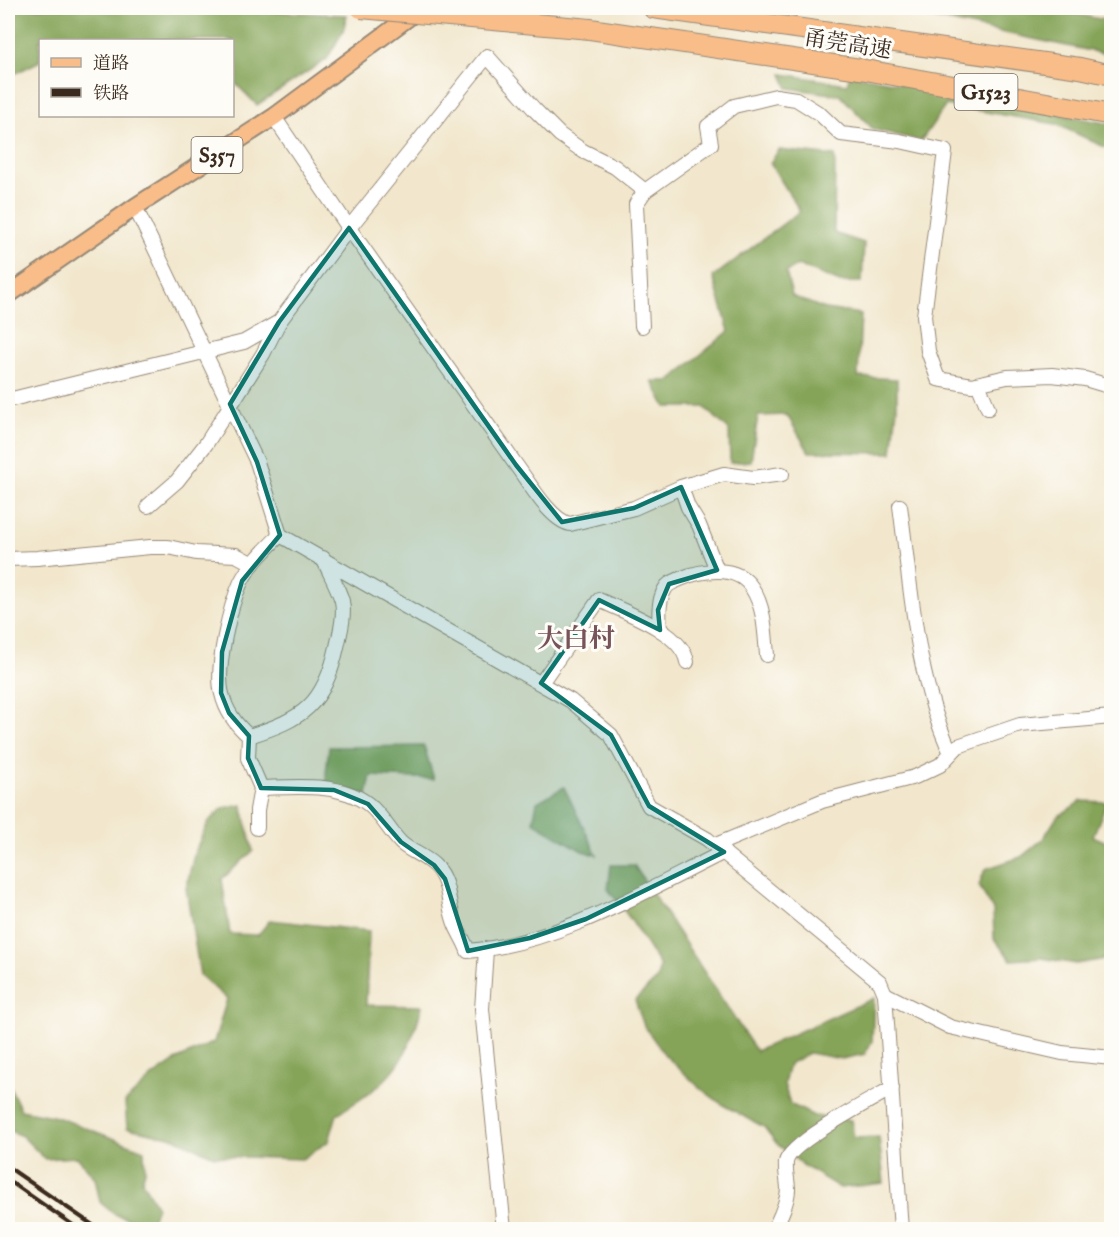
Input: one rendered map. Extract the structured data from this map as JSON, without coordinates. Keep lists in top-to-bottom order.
{
  "streets": {
    "highway": ["甬莞高速", "G1523"],
    "main road": ["S357"]
  },
  "districts": ["大白村"],
  "legend": ["道路", "铁路"]
}
